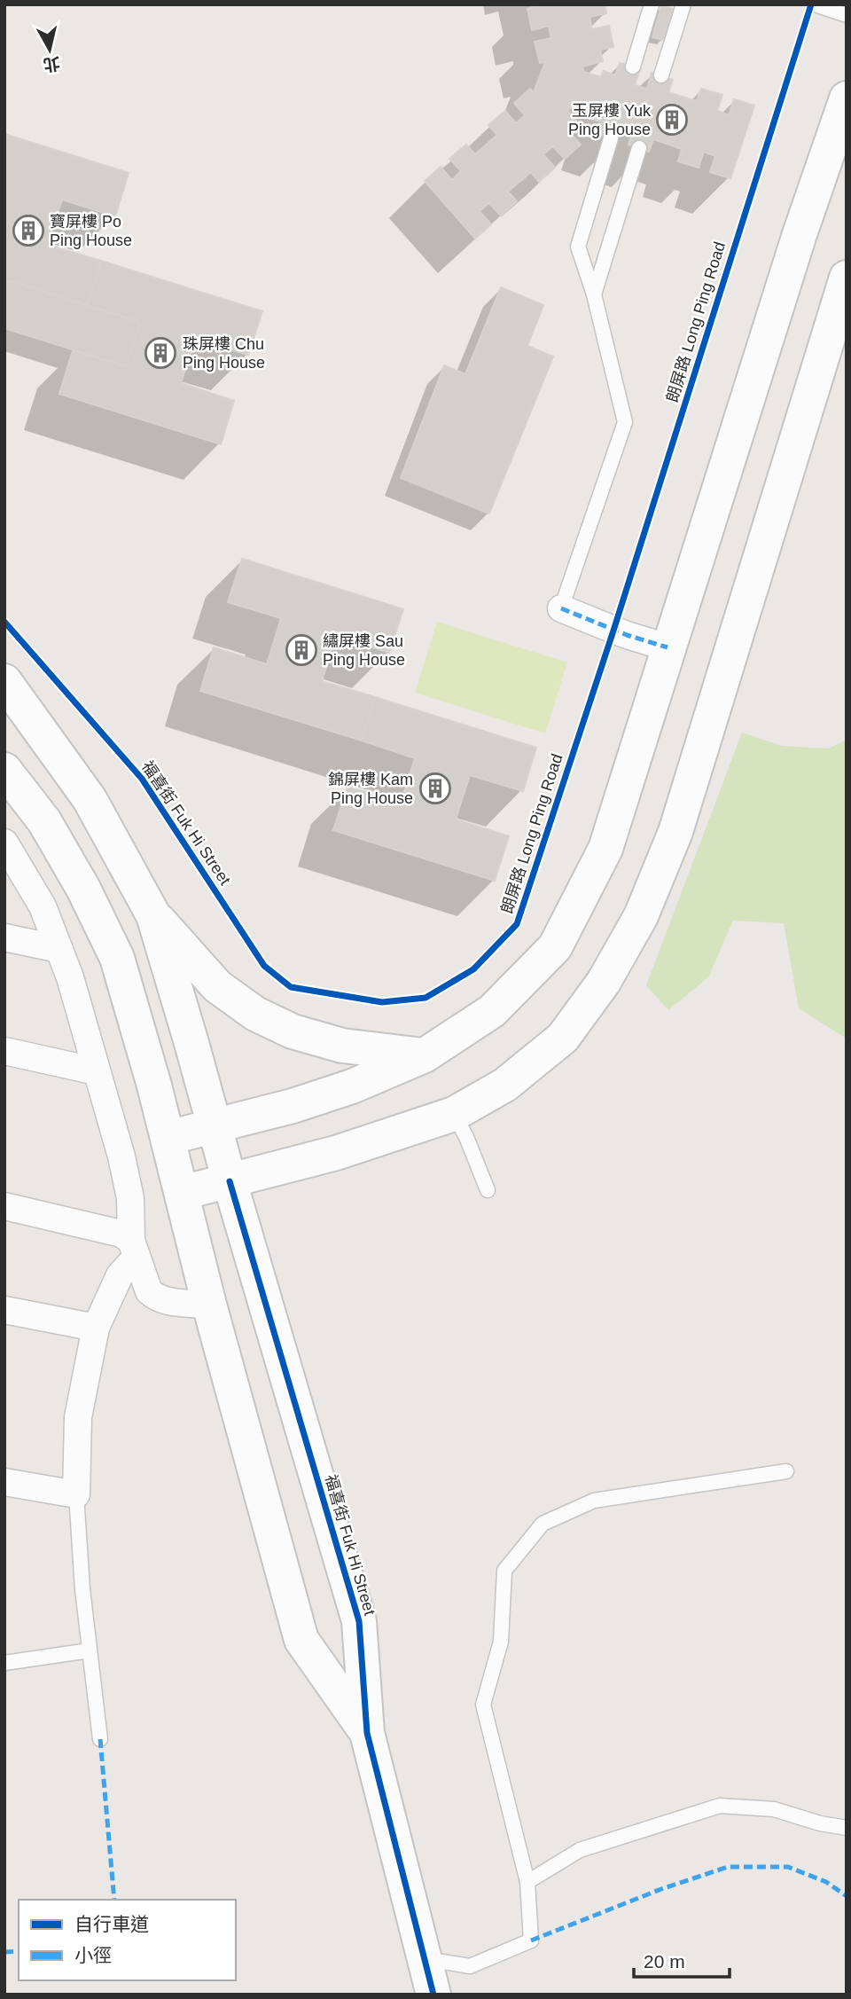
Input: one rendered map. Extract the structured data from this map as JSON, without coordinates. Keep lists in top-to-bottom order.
{
  "streets": {
    "main road": ["福喜街 Fuk Hi Street"],
    "cycle path": ["朗屏路 Long Ping Road"]
  },
  "places": {
    "building": [
      "玉屏樓 Yuk Ping House",
      "寶屏樓 Po Ping House",
      "珠屏樓 Chu Ping House",
      "繡屏樓 Sau Ping House",
      "錦屏樓 Kam Ping House"
    ]
  },
  "legend": ["自行車道", "小徑"],
  "scale_bar": "20 m",
  "north": "bottom"
}
